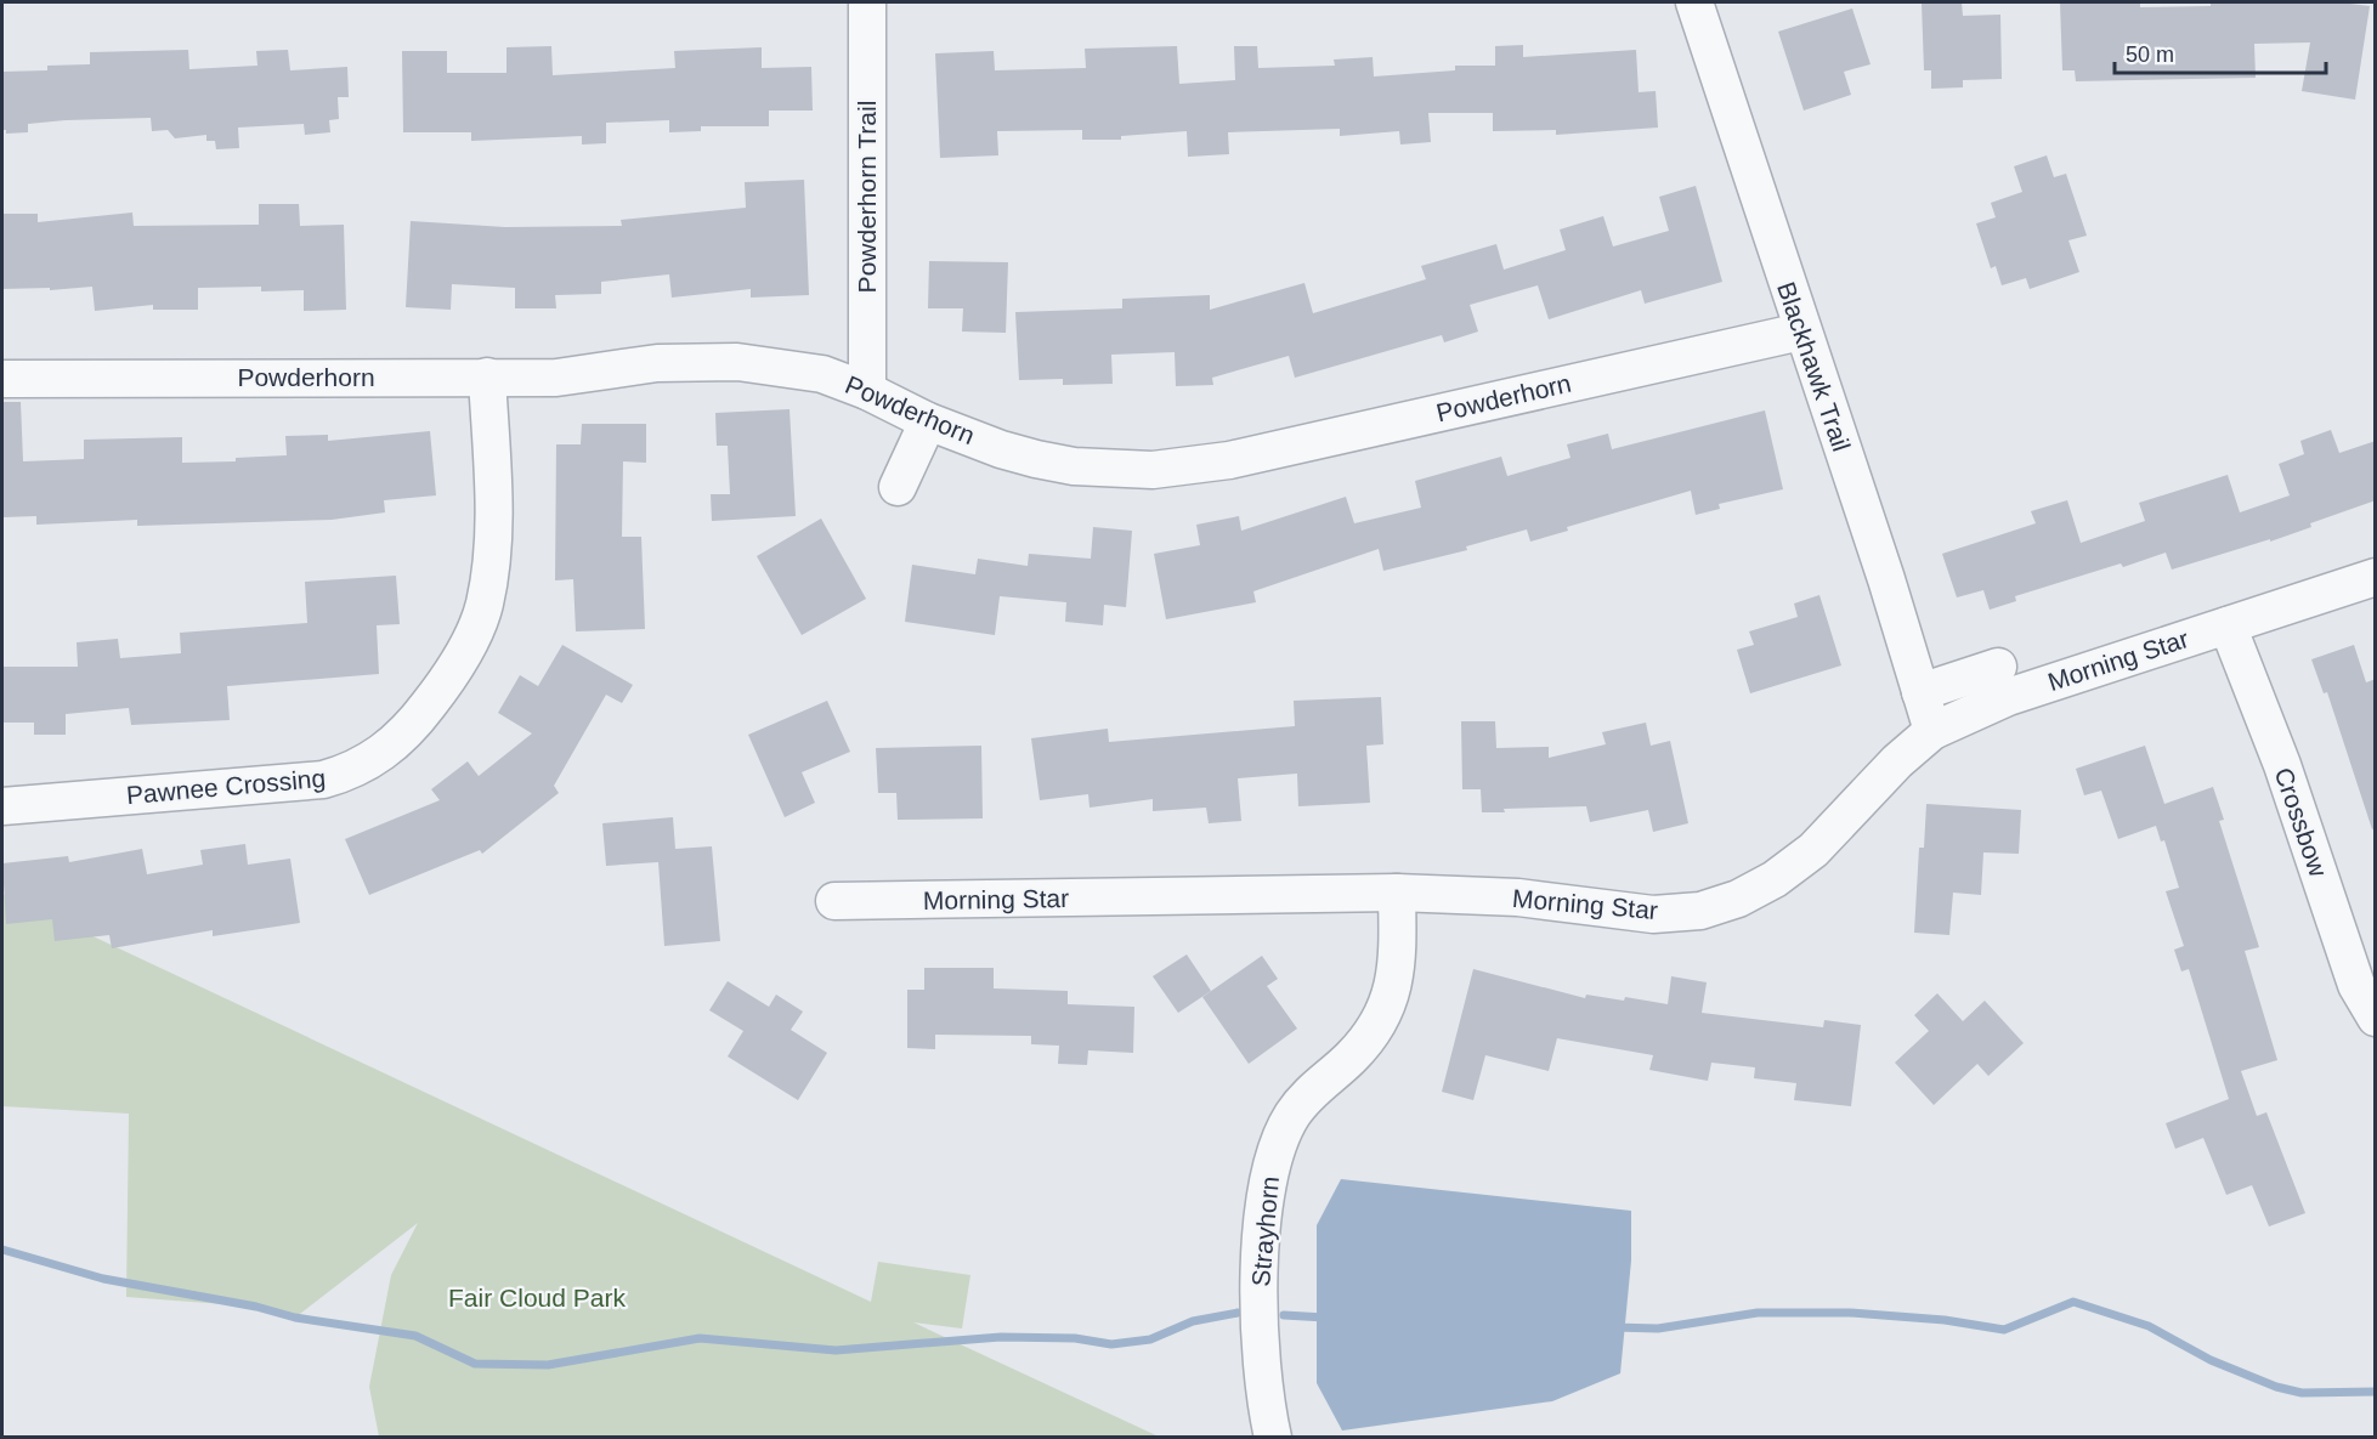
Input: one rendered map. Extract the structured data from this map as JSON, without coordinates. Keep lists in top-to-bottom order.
{
  "streets": {
    "street": [
      "Powderhorn Trail",
      "Blackhawk Trail",
      "Powderhorn",
      "Morning Star",
      "Pawnee Crossing",
      "Crossbow",
      "Strayhorn"
    ]
  },
  "crossings": [
    ["Powderhorn Trail", "Powderhorn"],
    ["Blackhawk Trail", "Powderhorn"],
    ["Blackhawk Trail", "Morning Star"],
    ["Powderhorn", "Pawnee Crossing"],
    ["Morning Star", "Crossbow"],
    ["Morning Star", "Strayhorn"]
  ],
  "parks": ["Fair Cloud Park"],
  "scale_bar": "50 m"
}
